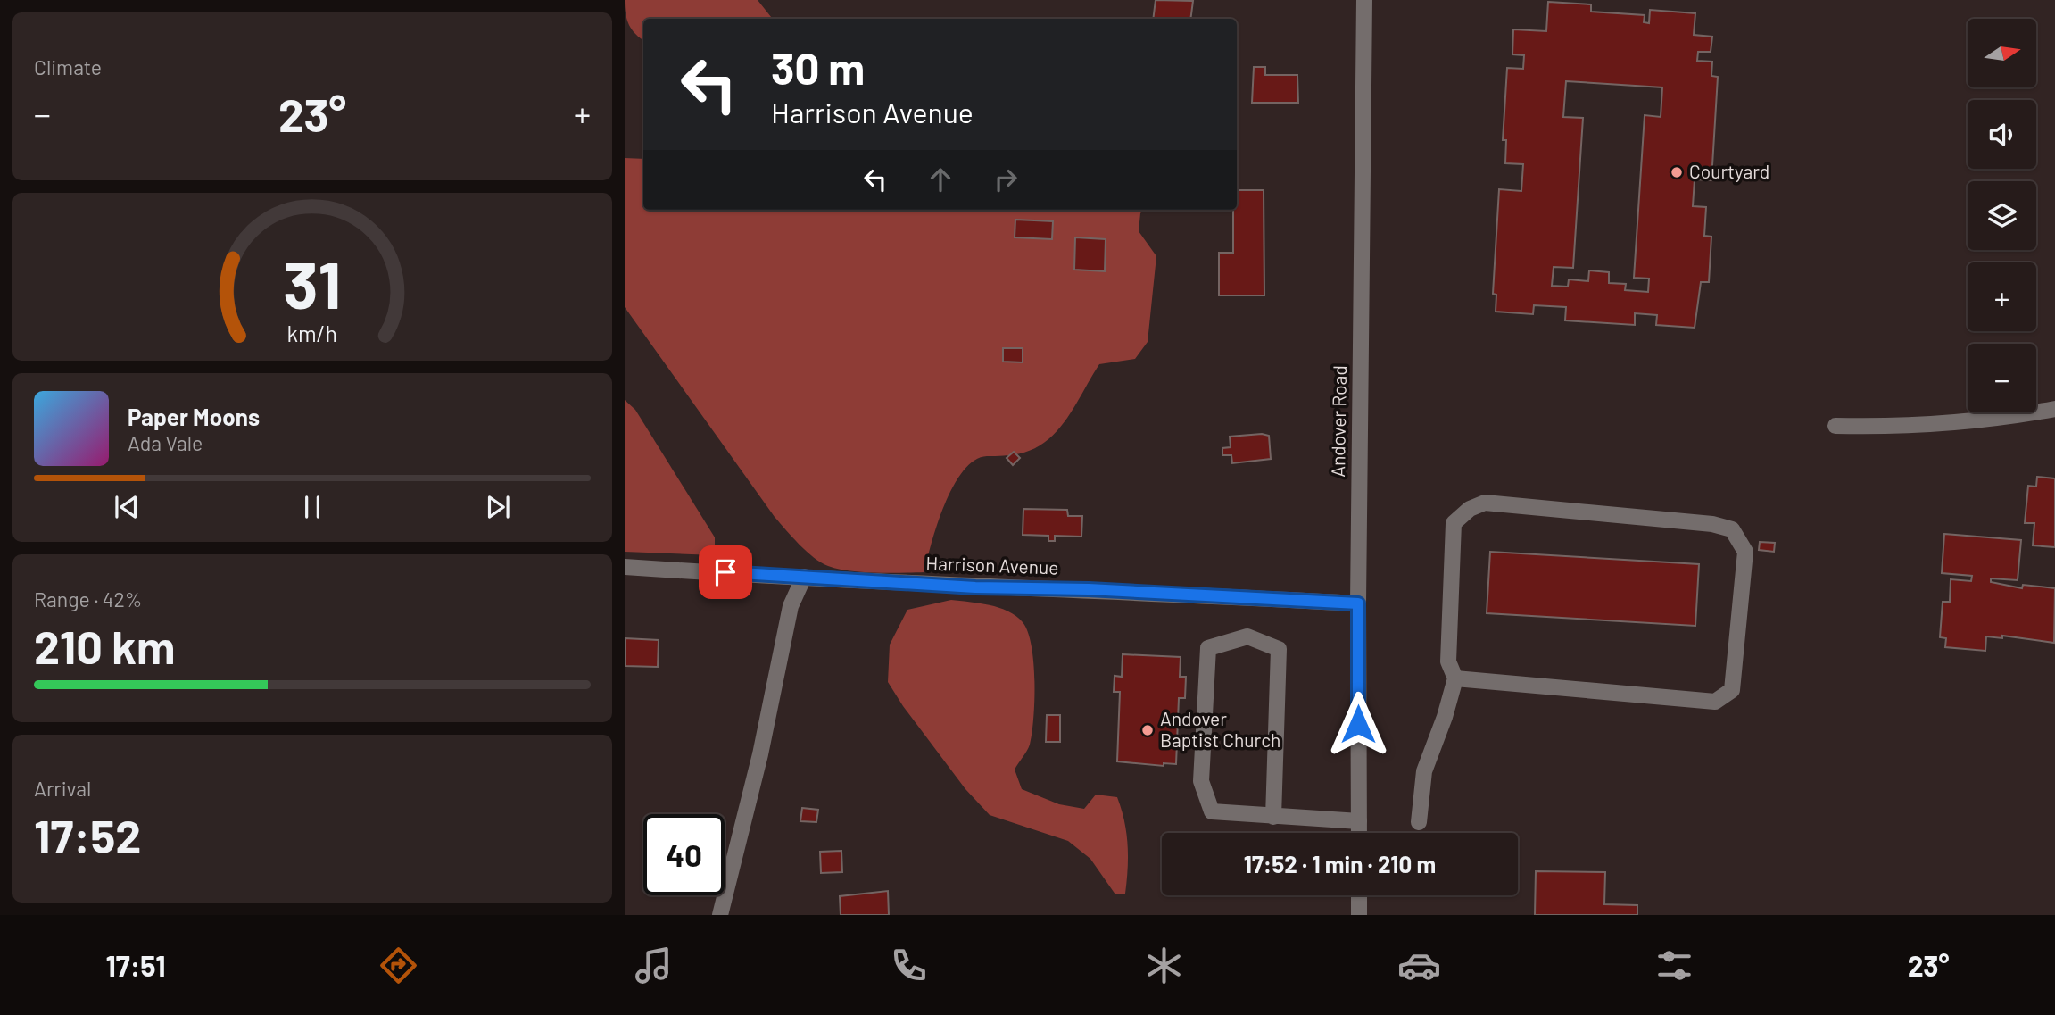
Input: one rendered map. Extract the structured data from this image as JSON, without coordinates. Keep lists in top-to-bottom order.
{
  "streets": {
    "street": ["Andover Road", "Harrison Avenue"]
  },
  "crossings": [
    ["Andover Road", "Harrison Avenue"]
  ],
  "places": ["Courtyard", "Andover Baptist Church"],
  "north": "right",
  "page": {
    "tile": [
      "Climate",
      ["Range · 42%", "210 km"],
      ["Arrival", "17:52"]
    ],
    "map_buttons": ["+", "−"],
    "turn": ["30 m", "Harrison Avenue"],
    "heat": ["−", "23°", "+"],
    "song": ["Paper Moons", "Ada Vale"],
    "limit": "40",
    "trip": "17:52 · 1 min · 210 m",
    "tabs": ["17:51", "23°"],
    "gauge": ["31", "km/h"]
  }
}
